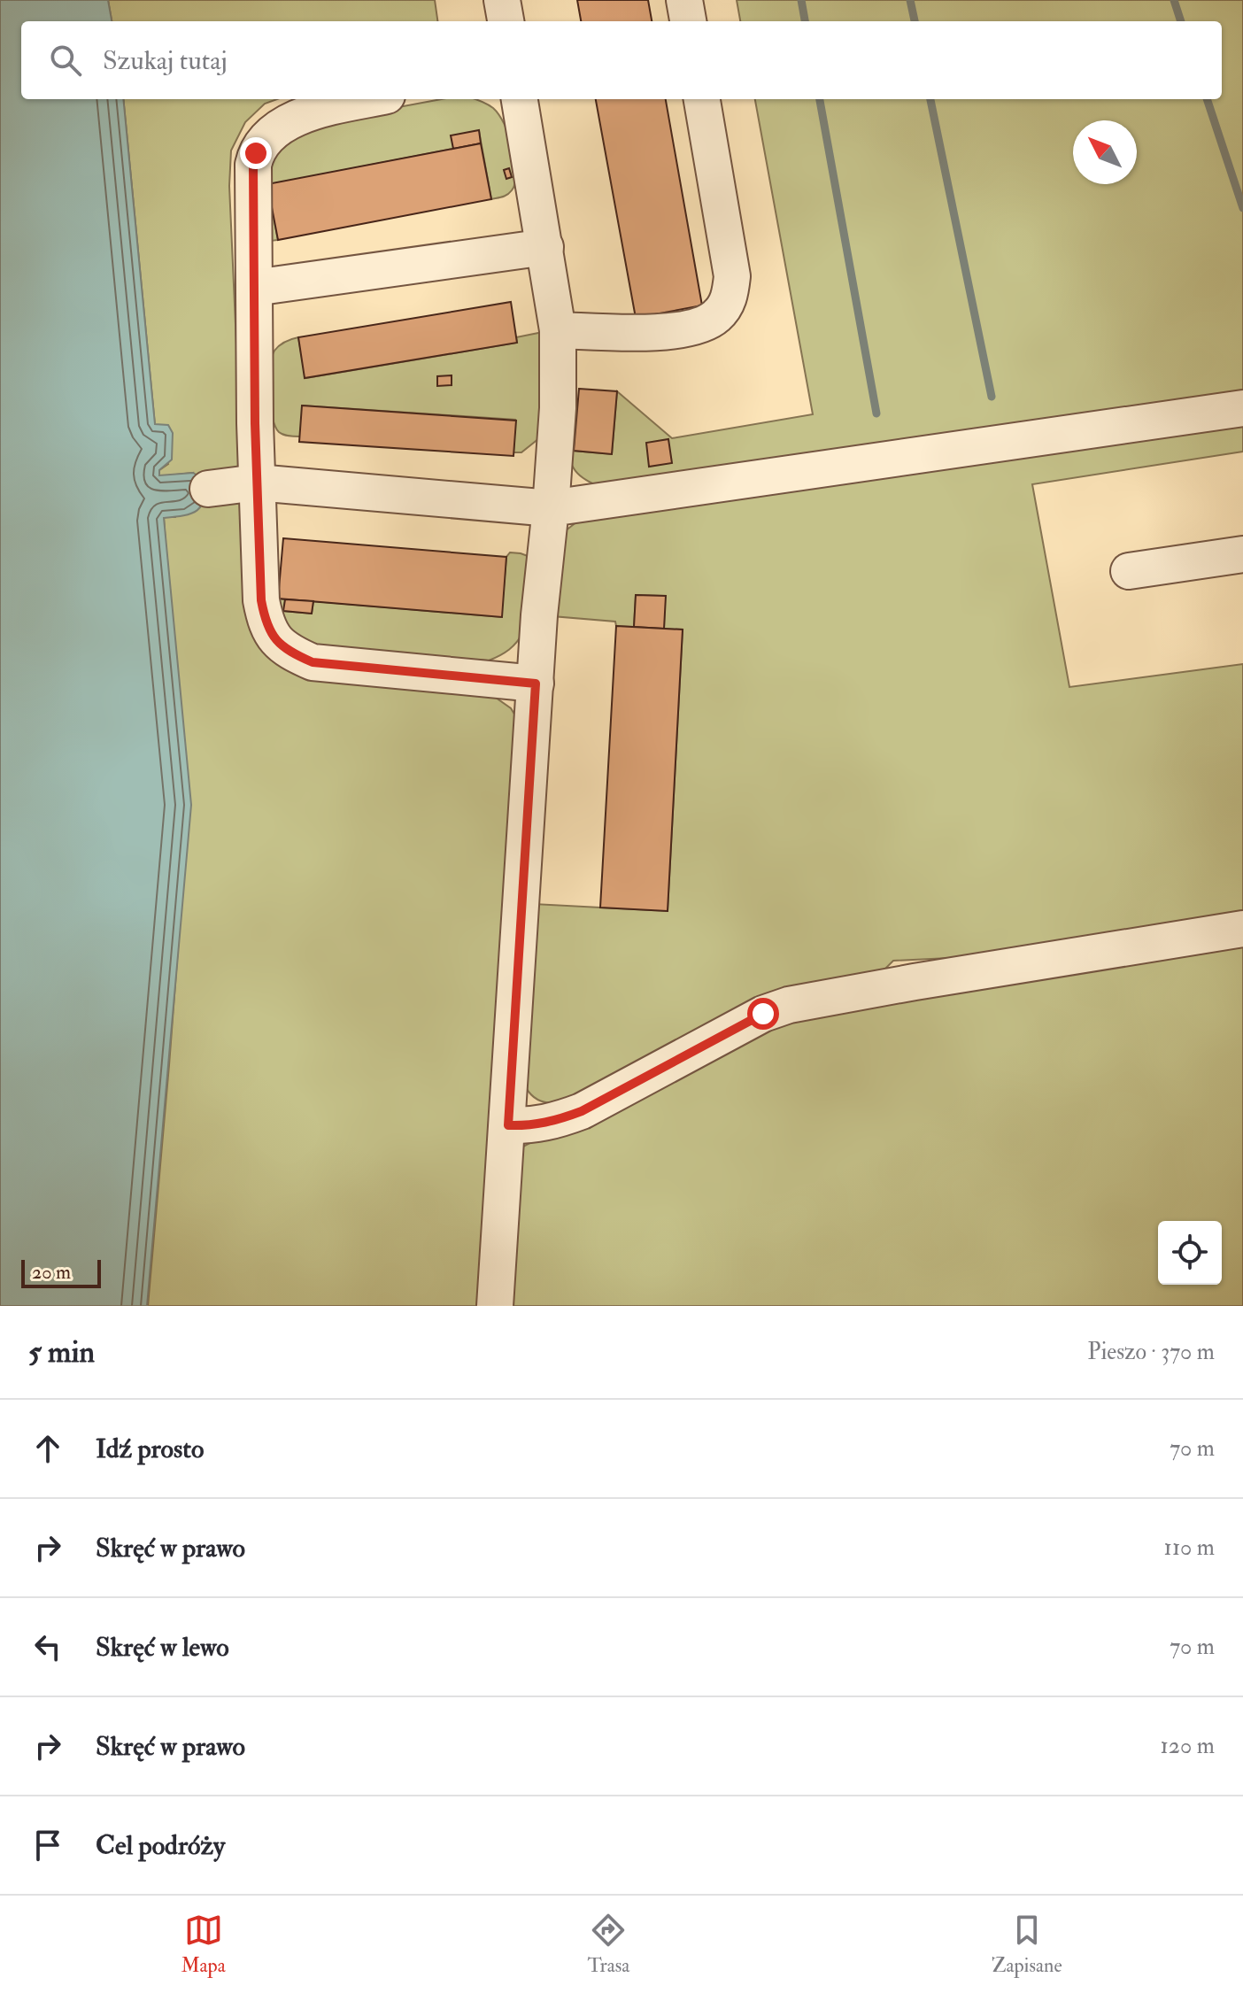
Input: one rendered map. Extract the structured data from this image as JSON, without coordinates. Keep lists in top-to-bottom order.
{
  "scale_bar": "20 m",
  "north": "top left",
  "page": {
    "search": "Szukaj tutaj",
    "scale": "20 m",
    "heading": ["5 min", "Pieszo · 370 m"],
    "list": [
      ["Idź prosto", "70 m"],
      ["Skręć w prawo", "110 m"],
      ["Skręć w lewo", "70 m"],
      ["Skręć w prawo", "120 m"],
      "Cel podróży"
    ],
    "nav": ["Mapa", "Trasa", "Zapisane"]
  }
}
